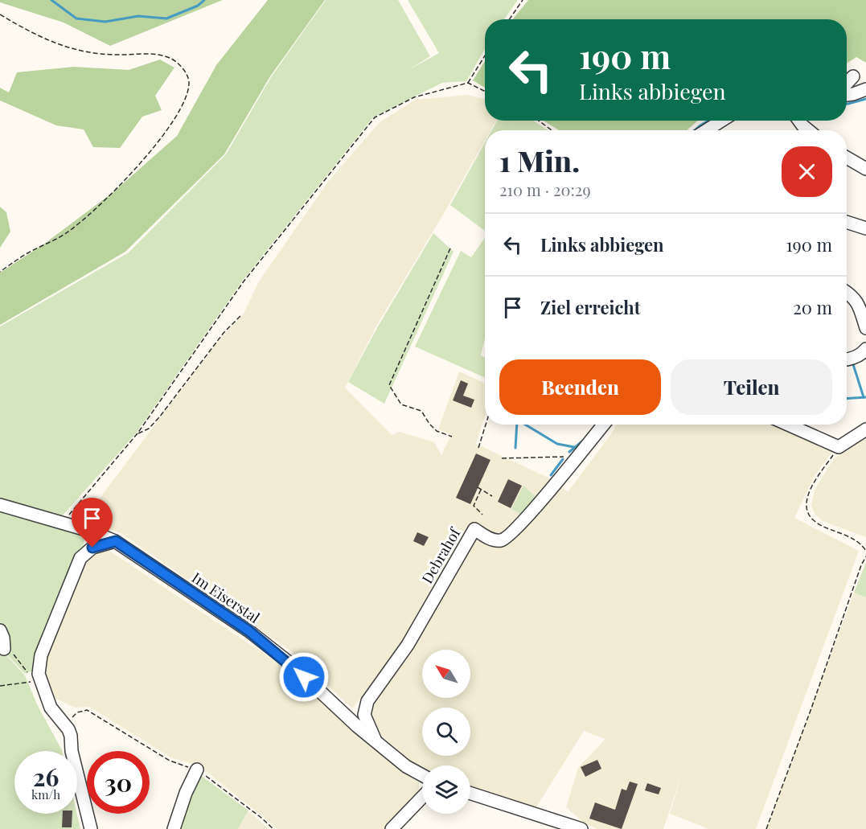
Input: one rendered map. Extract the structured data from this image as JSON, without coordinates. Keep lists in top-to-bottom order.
{
  "streets": {
    "street": ["Debrahof", "Im Eiserstal"]
  },
  "crossings": [
    ["Debrahof", "Im Eiserstal"]
  ],
  "north": "top left",
  "page": {
    "turn": ["190 m", "Links abbiegen"],
    "heading": ["1 Min.", "210 m · 20:29"],
    "list": [
      {
        "name": "Links abbiegen",
        "value": "190 m"
      },
      {
        "name": "Ziel erreicht",
        "value": "20 m"
      }
    ],
    "buttons": ["Beenden", "Teilen"],
    "speed": "26 km/h",
    "limit": "30"
  }
}
